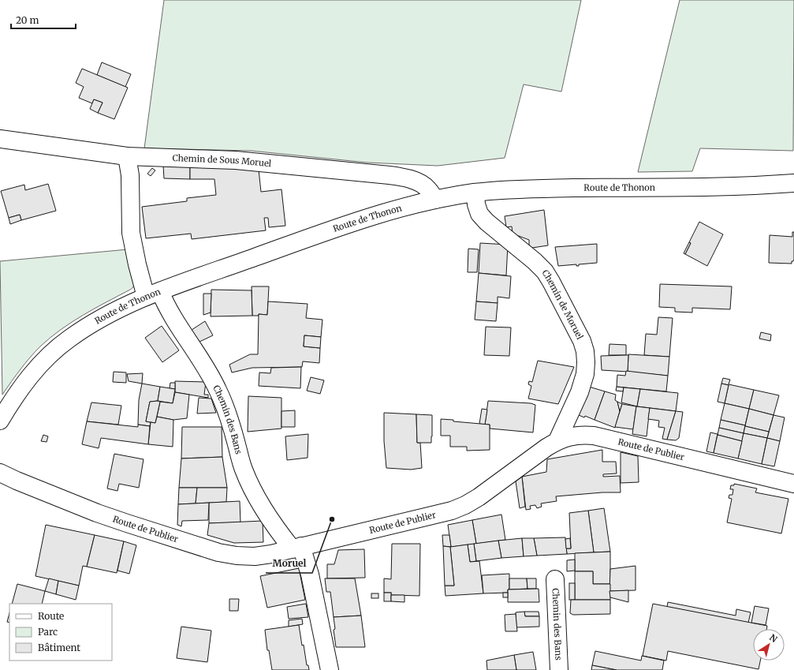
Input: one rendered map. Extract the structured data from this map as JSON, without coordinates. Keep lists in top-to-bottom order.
{
  "streets": {
    "street": [
      "Chemin de Sous Moruel",
      "Route de Thonon",
      "Chemin de Moruel",
      "Chemin des Bans",
      "Route de Publier"
    ]
  },
  "crossings": [
    ["Chemin de Sous Moruel", "Route de Thonon"],
    ["Chemin de Sous Moruel", "Chemin des Bans"],
    ["Route de Thonon", "Chemin de Moruel"],
    ["Route de Thonon", "Chemin des Bans"],
    ["Chemin de Moruel", "Route de Publier"],
    ["Chemin des Bans", "Route de Publier"]
  ],
  "places": ["Moruel"],
  "legend": ["Route", "Parc", "Bâtiment"],
  "scale_bar": "20 m",
  "north": "top right"
}
